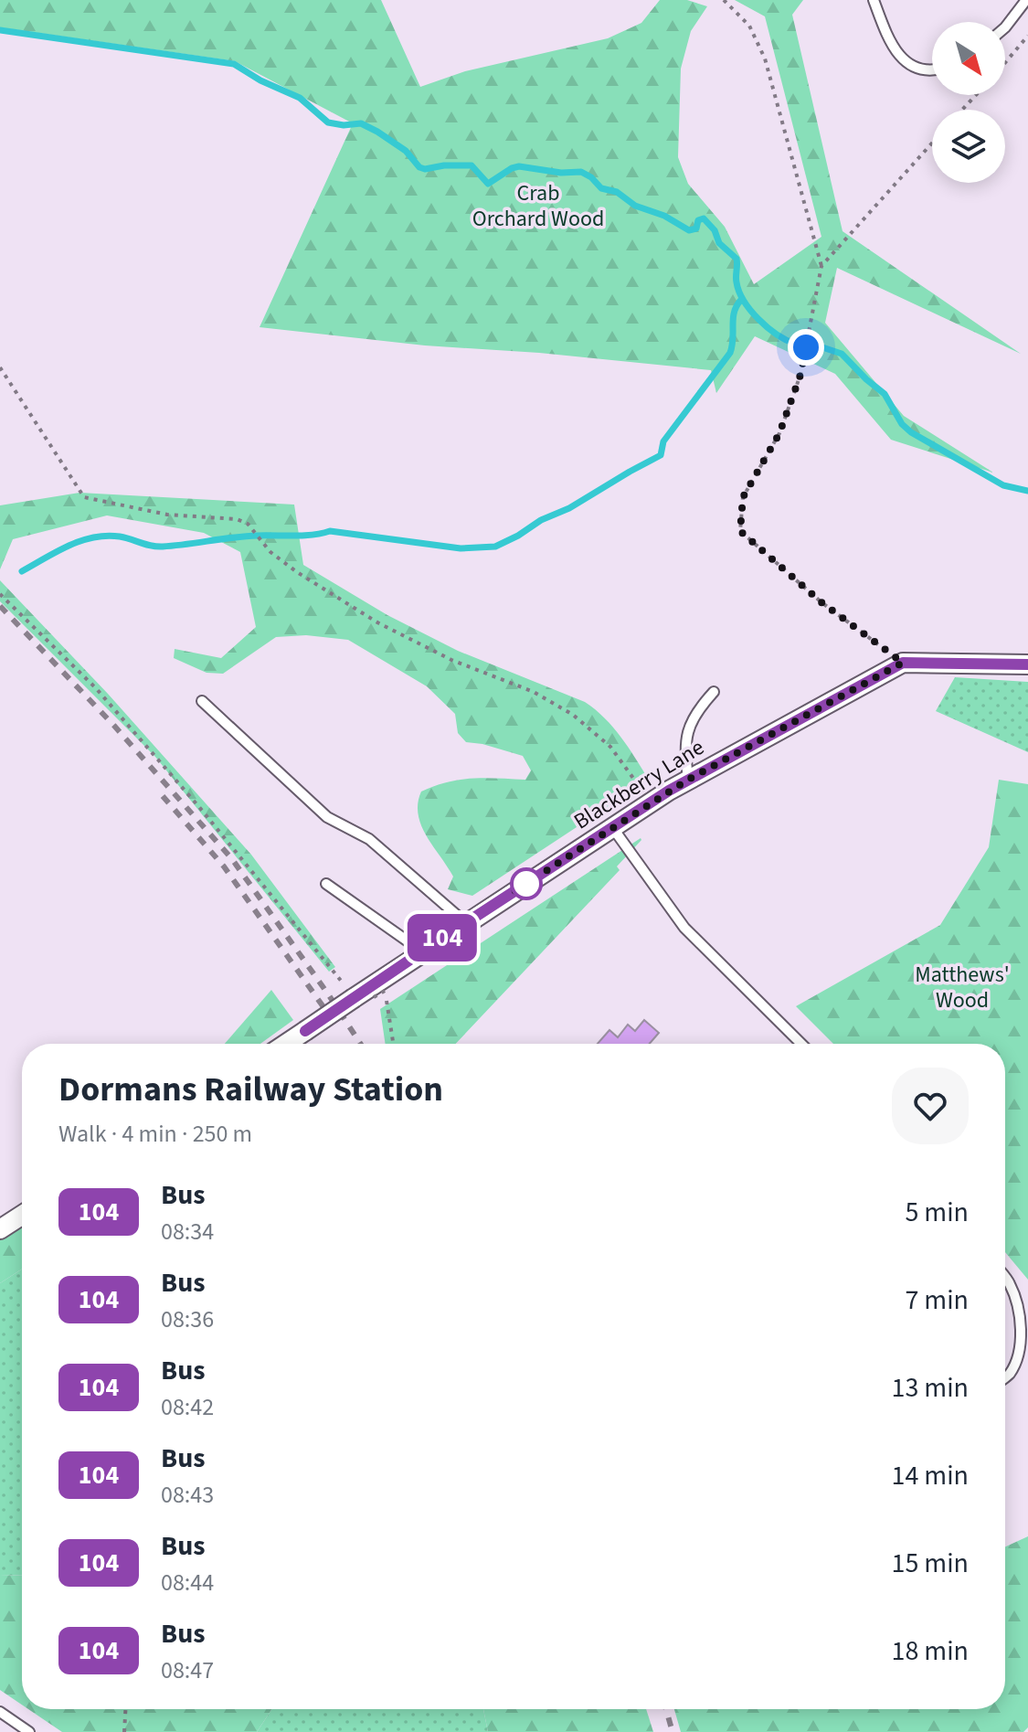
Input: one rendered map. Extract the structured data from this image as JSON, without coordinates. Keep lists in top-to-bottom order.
{
  "streets": {
    "street": ["Blackberry Lane"]
  },
  "parks": ["Crab Orchard Wood", "Matthews' Wood"],
  "lines": ["bus line 104"],
  "north": "bottom right",
  "page": {
    "on_map": "104",
    "heading": ["Dormans Railway Station", "Walk · 4 min · 250 m"],
    "list": [
      {
        "mark": "104",
        "name": "Bus",
        "note": "08:34",
        "value": "5 min"
      },
      {
        "mark": "104",
        "name": "Bus",
        "note": "08:36",
        "value": "7 min"
      },
      {
        "mark": "104",
        "name": "Bus",
        "note": "08:42",
        "value": "13 min"
      },
      {
        "mark": "104",
        "name": "Bus",
        "note": "08:43",
        "value": "14 min"
      },
      {
        "mark": "104",
        "name": "Bus",
        "note": "08:44",
        "value": "15 min"
      },
      {
        "mark": "104",
        "name": "Bus",
        "note": "08:47",
        "value": "18 min"
      }
    ]
  }
}
